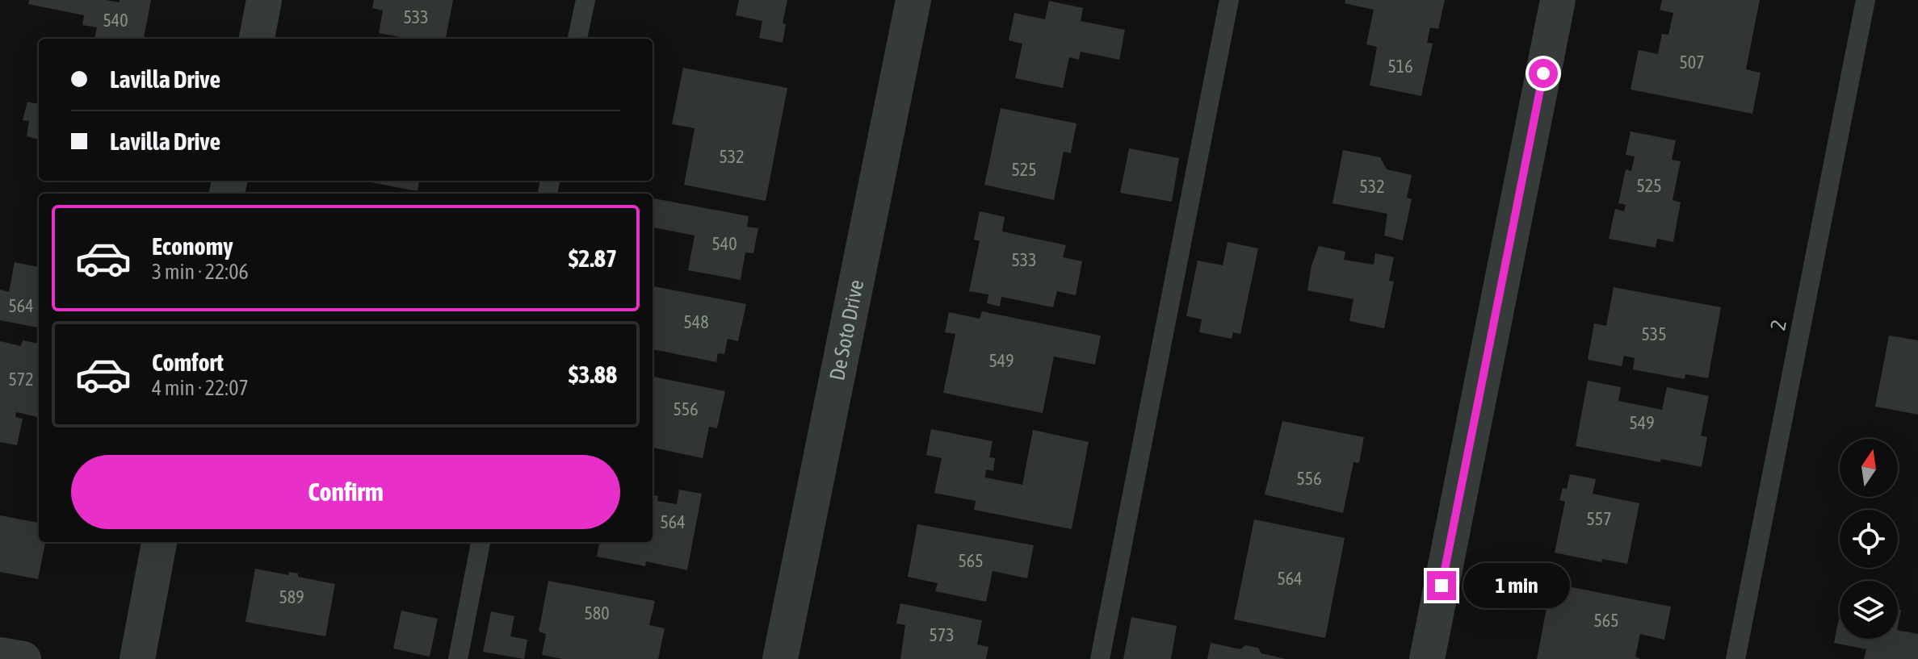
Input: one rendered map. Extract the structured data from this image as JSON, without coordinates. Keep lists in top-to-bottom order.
{
  "streets": {
    "street": ["De Soto Drive"],
    "lane": ["2"]
  },
  "house_numbers": [
    "533",
    "540",
    "507",
    "516",
    "532",
    "525",
    "525",
    "532",
    "540",
    "533",
    "564",
    "548",
    "535",
    "549",
    "572",
    "556",
    "549",
    "556",
    "557",
    "564",
    "565",
    "564",
    "589",
    "580",
    "565",
    "573"
  ],
  "north": "top",
  "page": {
    "banner": ["Lavilla Drive", "Lavilla Drive"],
    "list": [
      {
        "name": "Economy",
        "note": "3 min · 22:06",
        "value": "$2.87"
      },
      {
        "name": "Comfort",
        "note": "4 min · 22:07",
        "value": "$3.88"
      }
    ],
    "buttons": "Confirm",
    "bubble": "1 min"
  }
}
